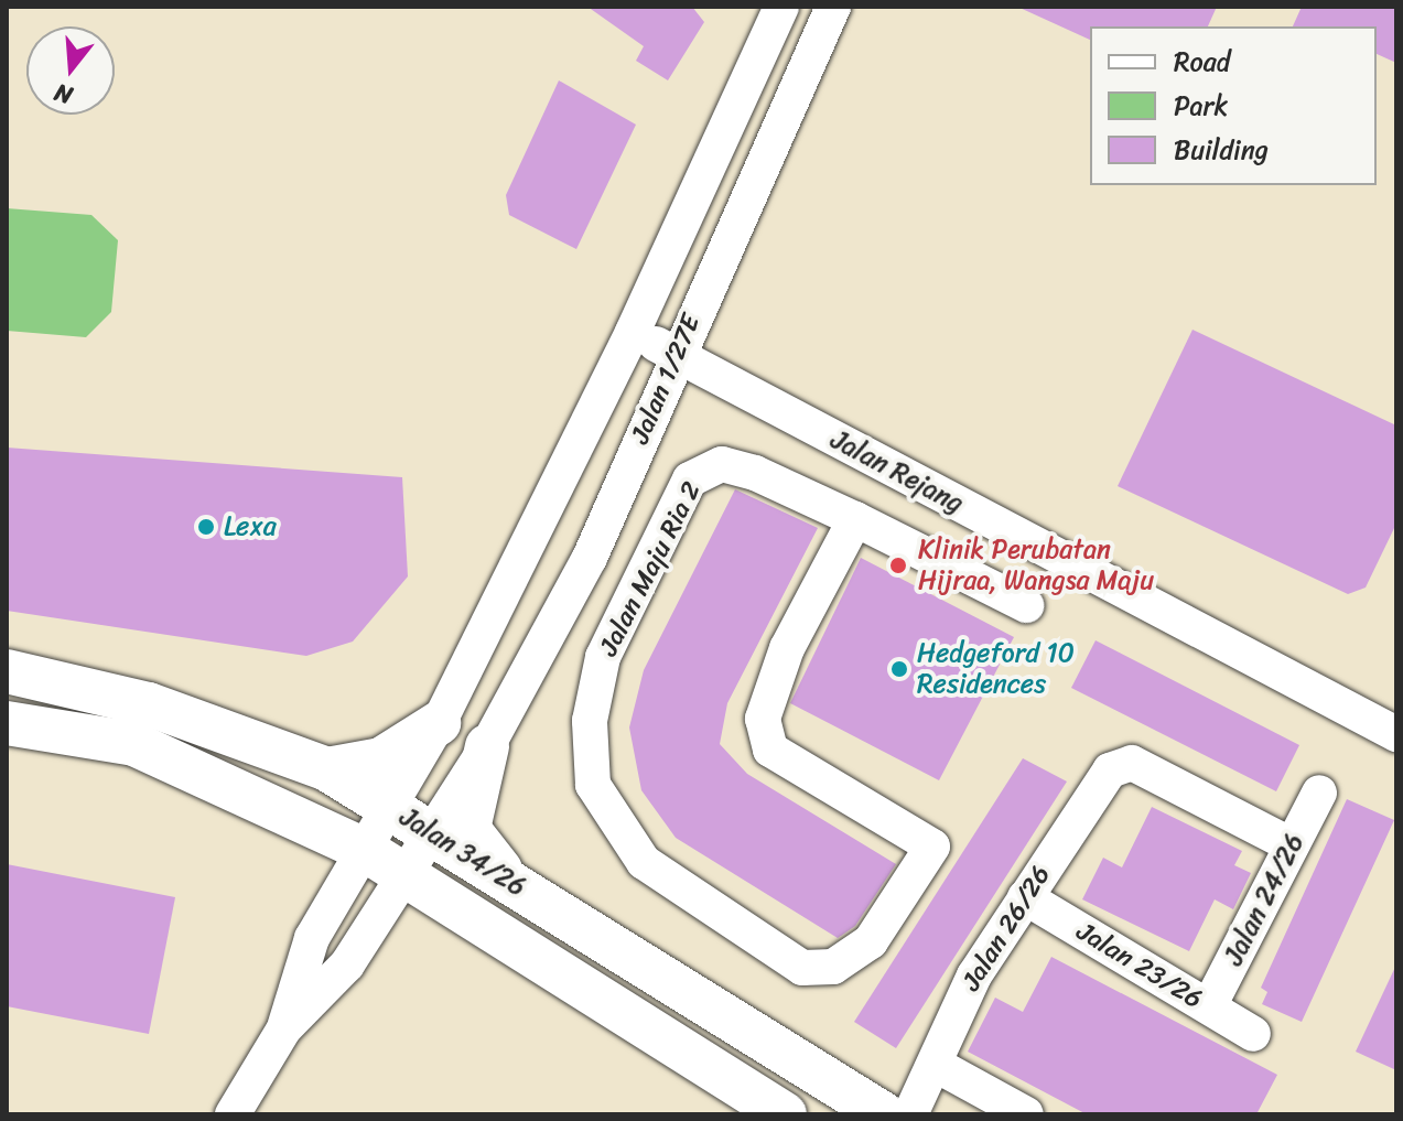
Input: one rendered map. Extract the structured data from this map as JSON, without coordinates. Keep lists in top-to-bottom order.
{
  "streets": {
    "main road": ["Jalan 34/26"],
    "street": [
      "Jalan 1/27E",
      "Jalan Rejang",
      "Jalan Maju Ria 2",
      "Jalan 24/26",
      "Jalan 26/26",
      "Jalan 23/26"
    ]
  },
  "crossings": [
    ["Jalan 1/27E", "Jalan Rejang"],
    ["Jalan 24/26", "Jalan 26/26"],
    ["Jalan 24/26", "Jalan 23/26"],
    ["Jalan 26/26", "Jalan 23/26"]
  ],
  "places": ["Lexa", "Klinik Perubatan Hijraa, Wangsa Maju", "Hedgeford 10 Residences"],
  "legend": ["Road", "Park", "Building"],
  "north": "bottom"
}
